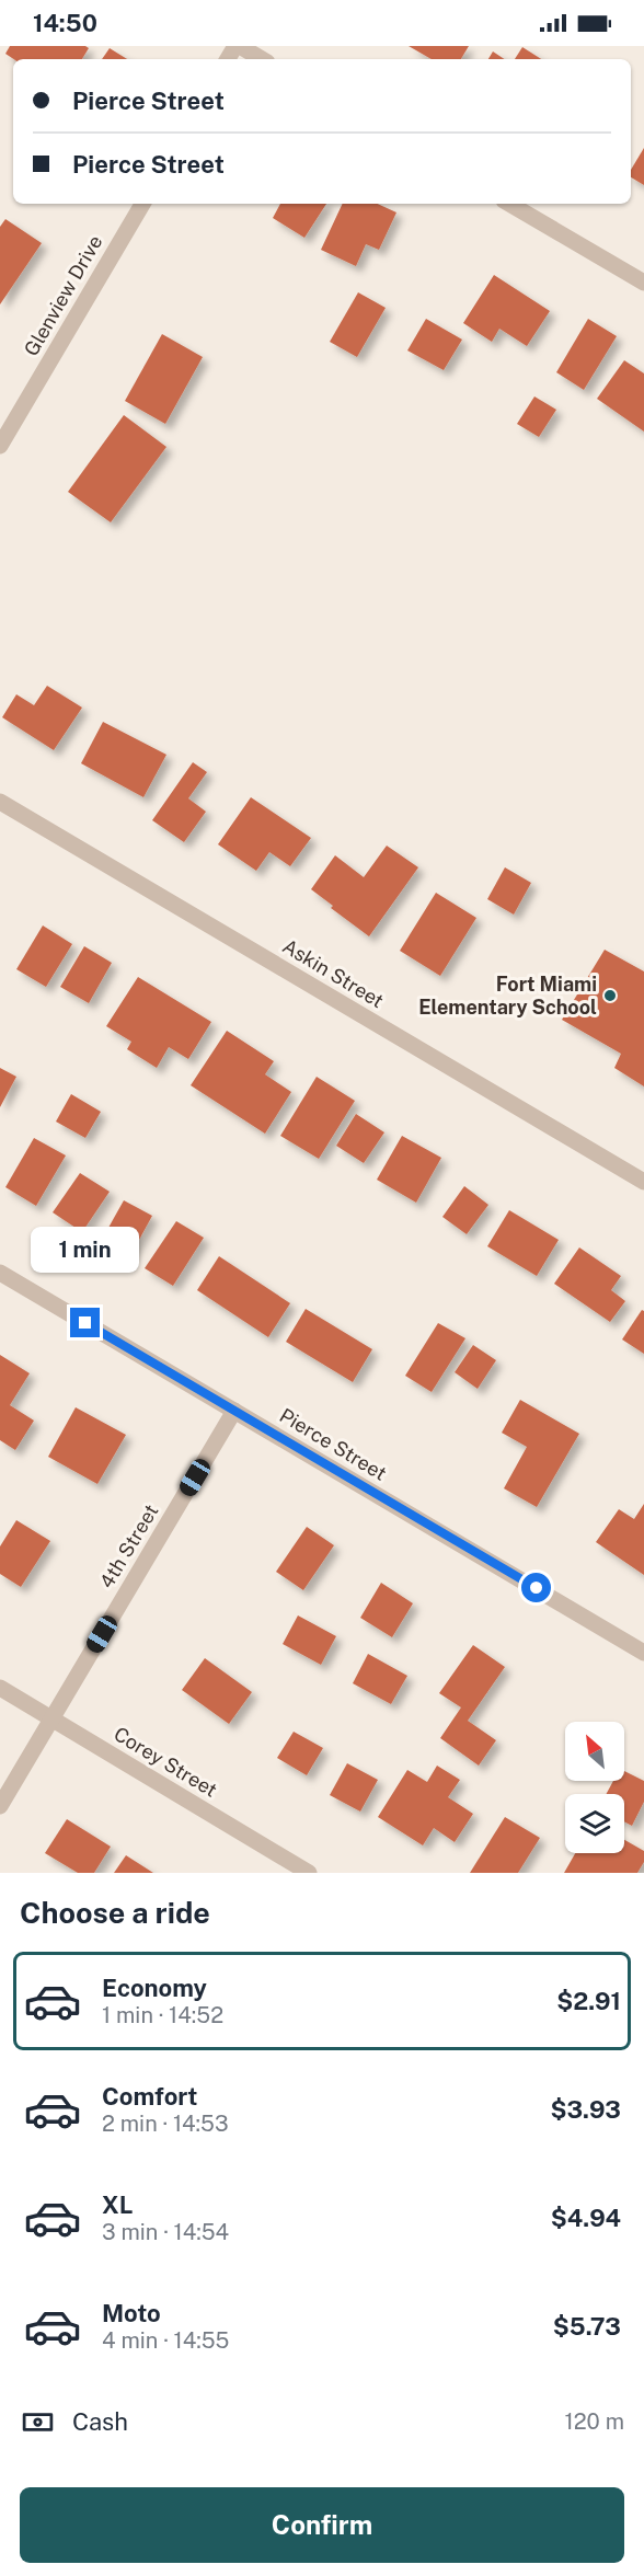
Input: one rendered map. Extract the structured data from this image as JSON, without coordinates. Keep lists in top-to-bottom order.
{
  "streets": {
    "street": [
      "Glenview Drive",
      "Askin Street",
      "Pierce Street",
      "4th Street",
      "Corey Street"
    ]
  },
  "crossings": [
    ["Pierce Street", "4th Street"],
    ["4th Street", "Corey Street"]
  ],
  "places": ["Fort Miami Elementary School"],
  "north": "top left",
  "page": {
    "status": "14:50",
    "banner": ["Pierce Street", "Pierce Street"],
    "bubble": "1 min",
    "heading": "Choose a ride",
    "list": [
      {
        "name": "Economy",
        "note": "1 min · 14:52",
        "value": "$2.91"
      },
      {
        "name": "Comfort",
        "note": "2 min · 14:53",
        "value": "$3.93"
      },
      {
        "name": "XL",
        "note": "3 min · 14:54",
        "value": "$4.94"
      },
      {
        "name": "Moto",
        "note": "4 min · 14:55",
        "value": "$5.73"
      }
    ],
    "pay": ["Cash", "120 m"],
    "buttons": "Confirm"
  }
}
